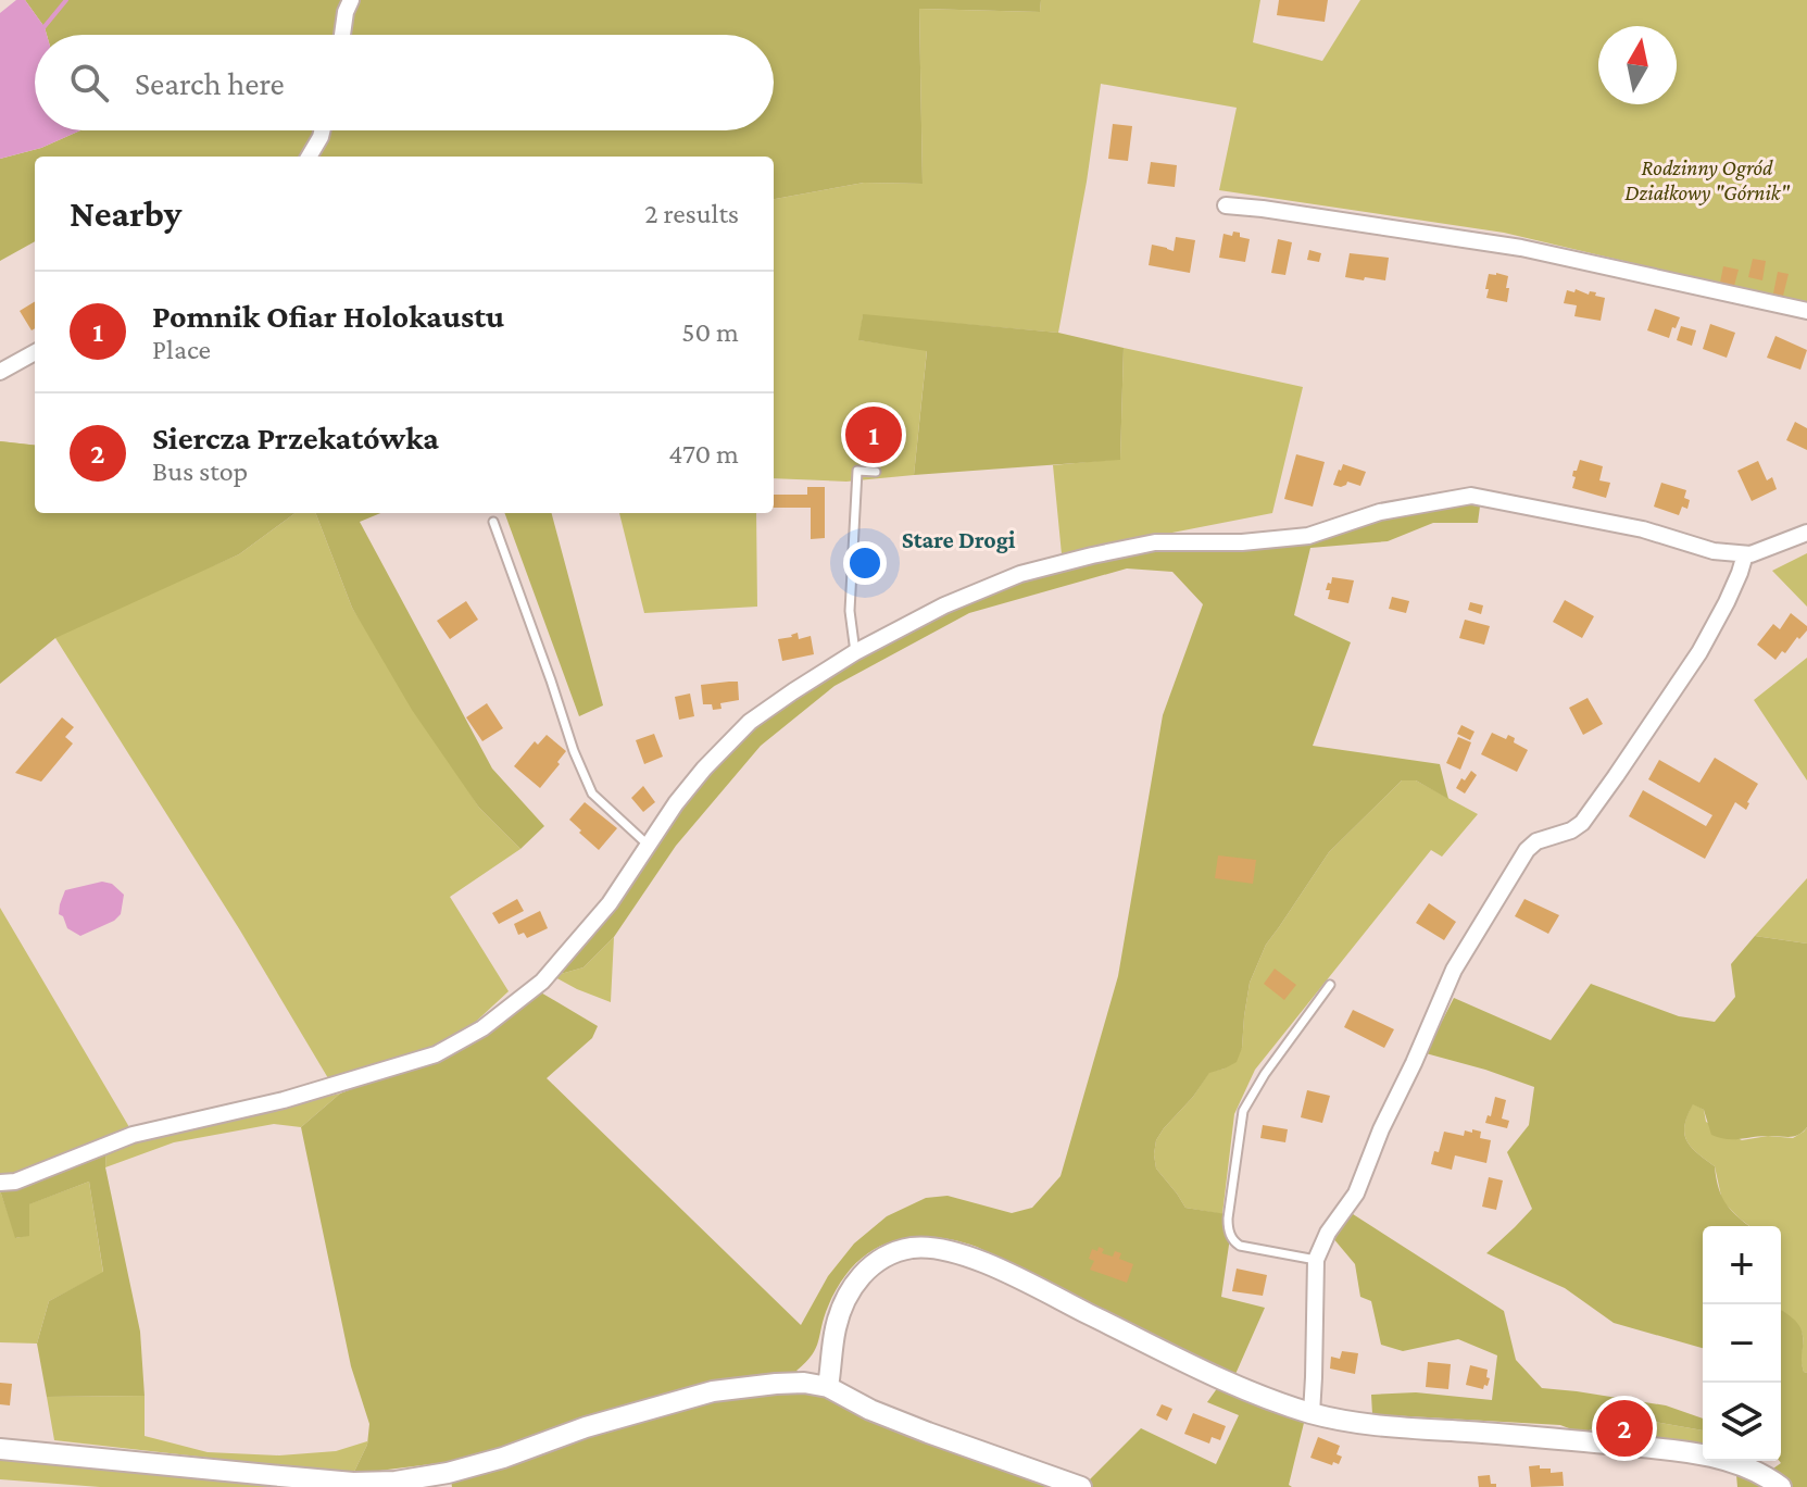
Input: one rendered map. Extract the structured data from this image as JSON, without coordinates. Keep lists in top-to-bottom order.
{
  "districts": ["Stare Drogi"],
  "parks": ["Rodzinny Ogród Działkowy \"Górnik\""],
  "north": "top",
  "page": {
    "search": "Search here",
    "heading": ["Nearby", "2 results"],
    "list": [
      {
        "mark": "1",
        "name": "Pomnik Ofiar Holokaustu",
        "note": "Place",
        "value": "50 m"
      },
      {
        "mark": "2",
        "name": "Siercza Przekatówka",
        "note": "Bus stop",
        "value": "470 m"
      }
    ],
    "pins": ["1", "2"],
    "map_buttons": ["+", "−"]
  }
}
